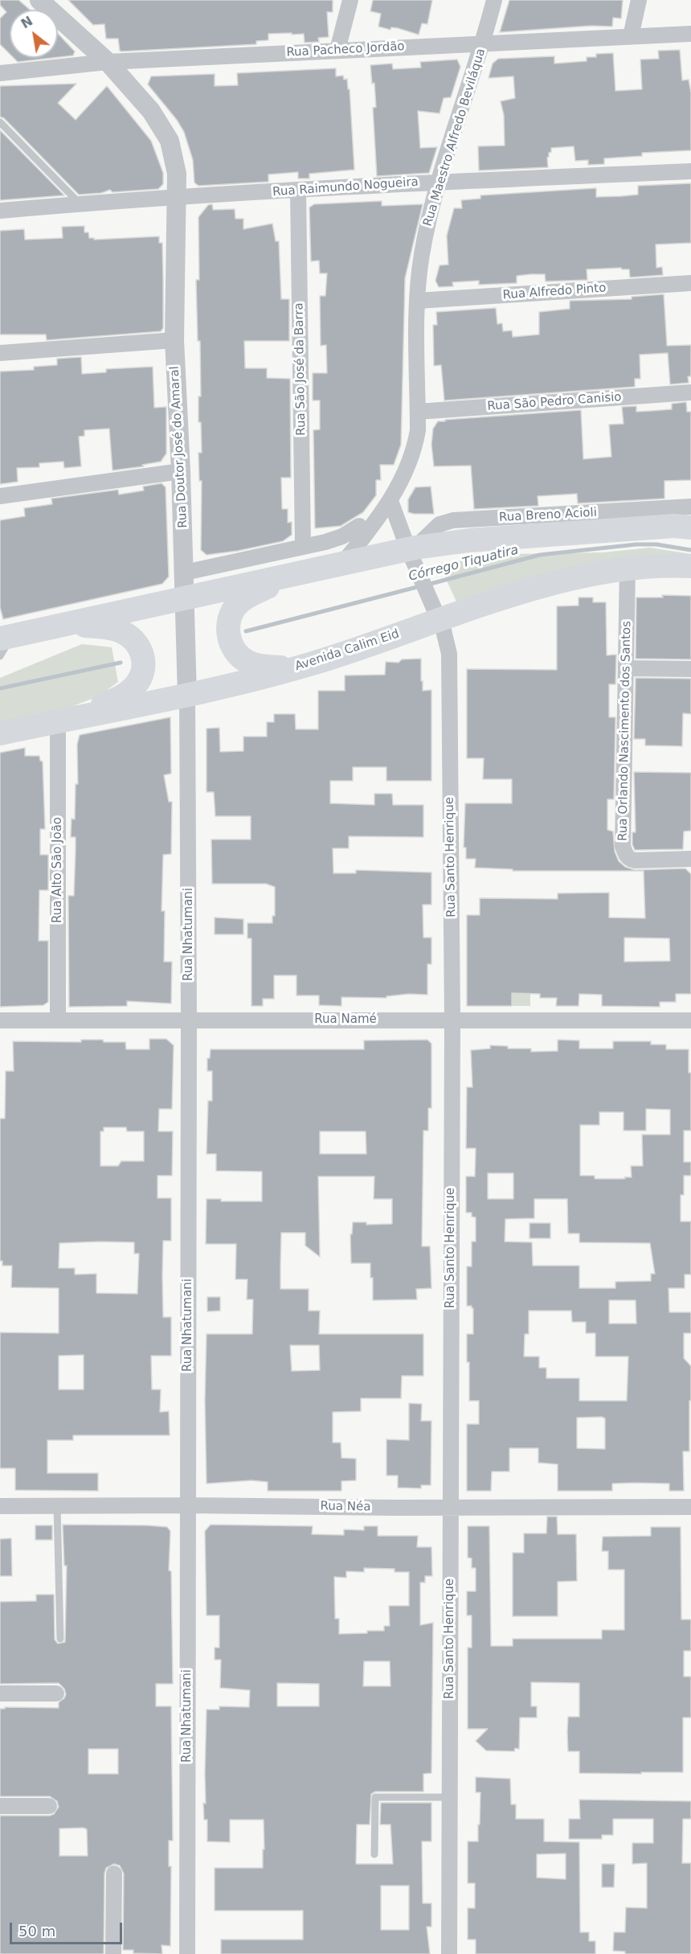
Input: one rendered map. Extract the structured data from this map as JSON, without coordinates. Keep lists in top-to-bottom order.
{
  "streets": {
    "main road": ["Avenida Calim Eid"],
    "street": [
      "Rua Pacheco Jordão",
      "Rua Maestro Alfredo Beviláqua",
      "Rua Raimundo Nogueira",
      "Rua Alfredo Pinto",
      "Rua São José da Barra",
      "Rua São Pedro Canisio",
      "Rua Doutor José do Amaral",
      "Rua Breno Acioli",
      "Rua Orlando Nascimento dos Santos",
      "Rua Santo Henrique",
      "Rua Alto São João",
      "Rua Nhatumani",
      "Rua Namé",
      "Rua Néa"
    ]
  },
  "crossings": [
    ["Rua Pacheco Jordão", "Rua Maestro Alfredo Beviláqua"],
    ["Rua Pacheco Jordão", "Rua Doutor José do Amaral"],
    ["Rua Maestro Alfredo Beviláqua", "Rua Raimundo Nogueira"],
    ["Rua Maestro Alfredo Beviláqua", "Rua Alfredo Pinto"],
    ["Rua Maestro Alfredo Beviláqua", "Rua São Pedro Canisio"],
    ["Rua Raimundo Nogueira", "Rua São José da Barra"],
    ["Rua Raimundo Nogueira", "Rua Doutor José do Amaral"],
    ["Rua Doutor José do Amaral", "Avenida Calim Eid"],
    ["Rua Doutor José do Amaral", "Rua Nhatumani"],
    ["Rua Breno Acioli", "Rua Santo Henrique"],
    ["Avenida Calim Eid", "Rua Orlando Nascimento dos Santos"],
    ["Avenida Calim Eid", "Rua Santo Henrique"],
    ["Avenida Calim Eid", "Rua Alto São João"],
    ["Avenida Calim Eid", "Rua Nhatumani"],
    ["Rua Santo Henrique", "Rua Namé"],
    ["Rua Santo Henrique", "Rua Néa"],
    ["Rua Alto São João", "Rua Namé"],
    ["Rua Nhatumani", "Rua Namé"],
    ["Rua Nhatumani", "Rua Néa"]
  ],
  "water": ["Córrego Tiquatira"],
  "scale_bar": "50 m",
  "north": "top left"
}
